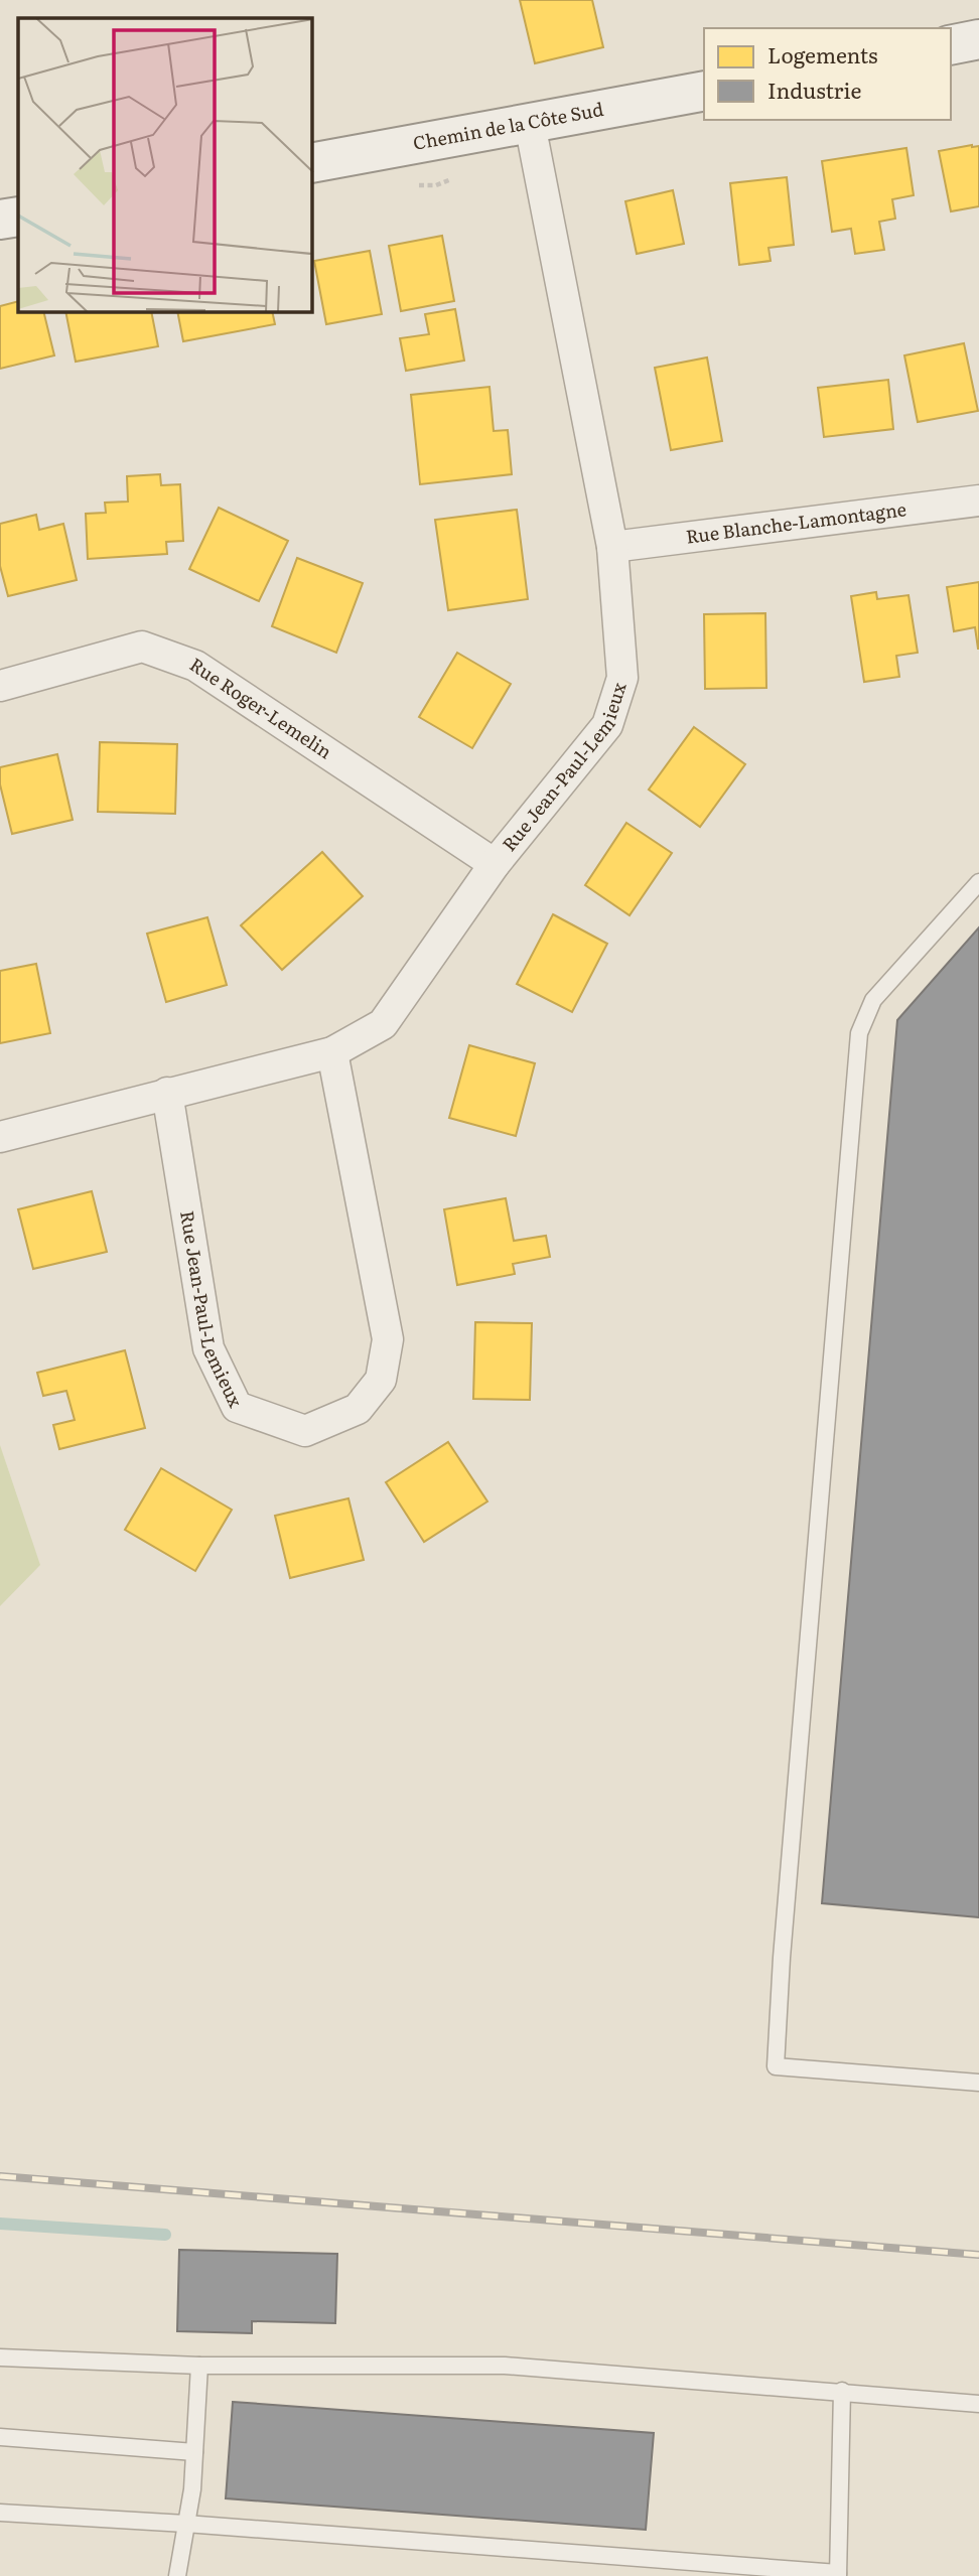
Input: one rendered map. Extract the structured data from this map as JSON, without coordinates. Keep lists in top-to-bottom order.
{
  "streets": {
    "street": [
      "Chemin de la Côte Sud",
      "Rue Blanche-Lamontagne",
      "Rue Roger-Lemelin",
      "Rue Jean-Paul-Lemieux"
    ]
  },
  "crossings": [
    ["Chemin de la Côte Sud", "Rue Jean-Paul-Lemieux"],
    ["Rue Blanche-Lamontagne", "Rue Jean-Paul-Lemieux"],
    ["Rue Roger-Lemelin", "Rue Jean-Paul-Lemieux"]
  ],
  "legend": ["Logements", "Industrie"]
}
